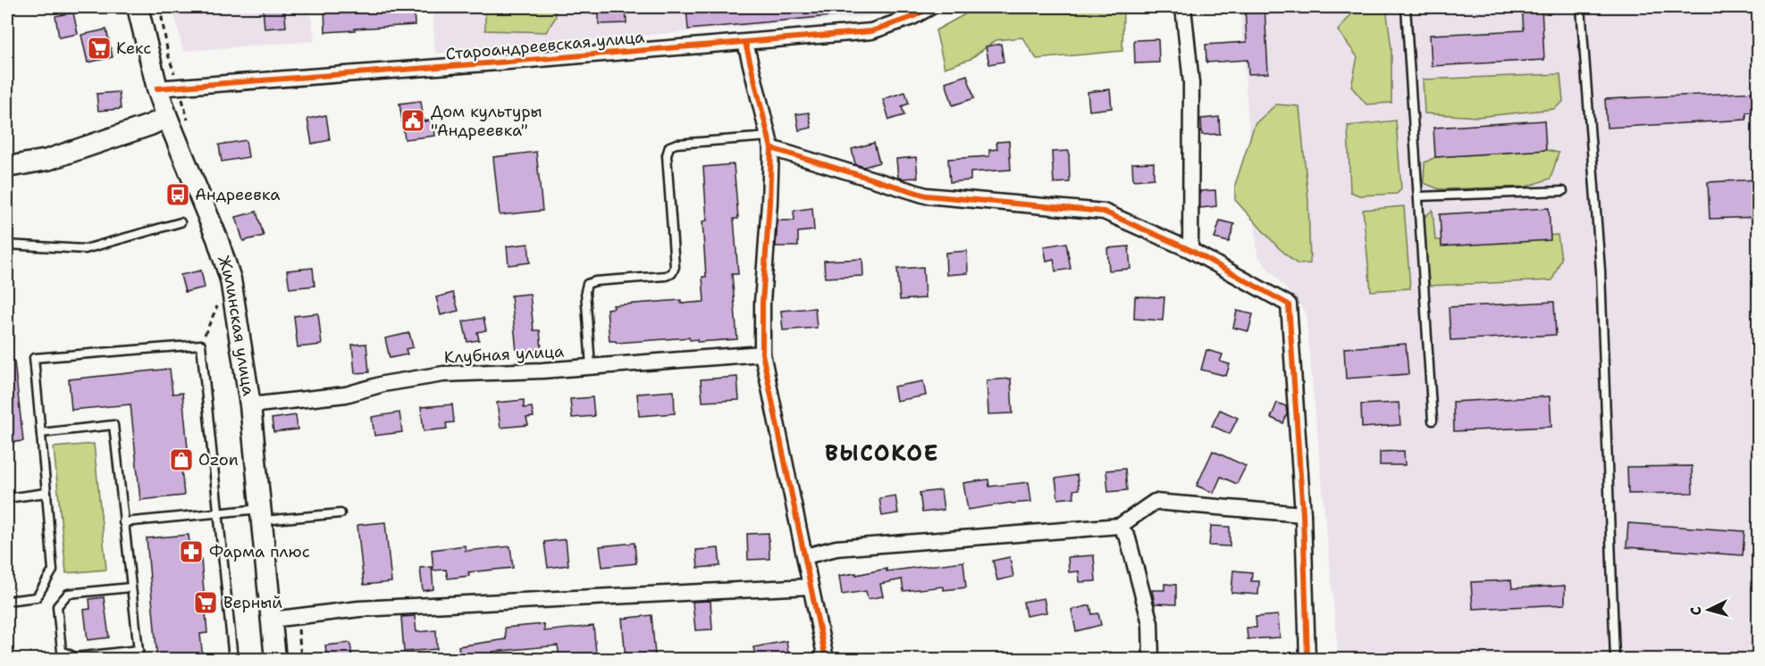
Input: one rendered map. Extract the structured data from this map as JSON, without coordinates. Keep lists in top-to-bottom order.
{
  "streets": {
    "main road": ["Жилинская улица"],
    "street": ["Староандреевская улица", "Клубная улица"]
  },
  "crossings": [
    ["Староандреевская улица", "Жилинская улица"],
    ["Жилинская улица", "Клубная улица"]
  ],
  "districts": ["ВЫСОКОЕ"],
  "places": {
    "supermarket": ["Кекс", "Верный"],
    "public building": ["Дом культуры \"Андреевка\""],
    "bus stop": ["Андреевка"],
    "shop": ["Ozon"],
    "pharmacy": ["Фарма плюс"]
  },
  "north": "left"
}
